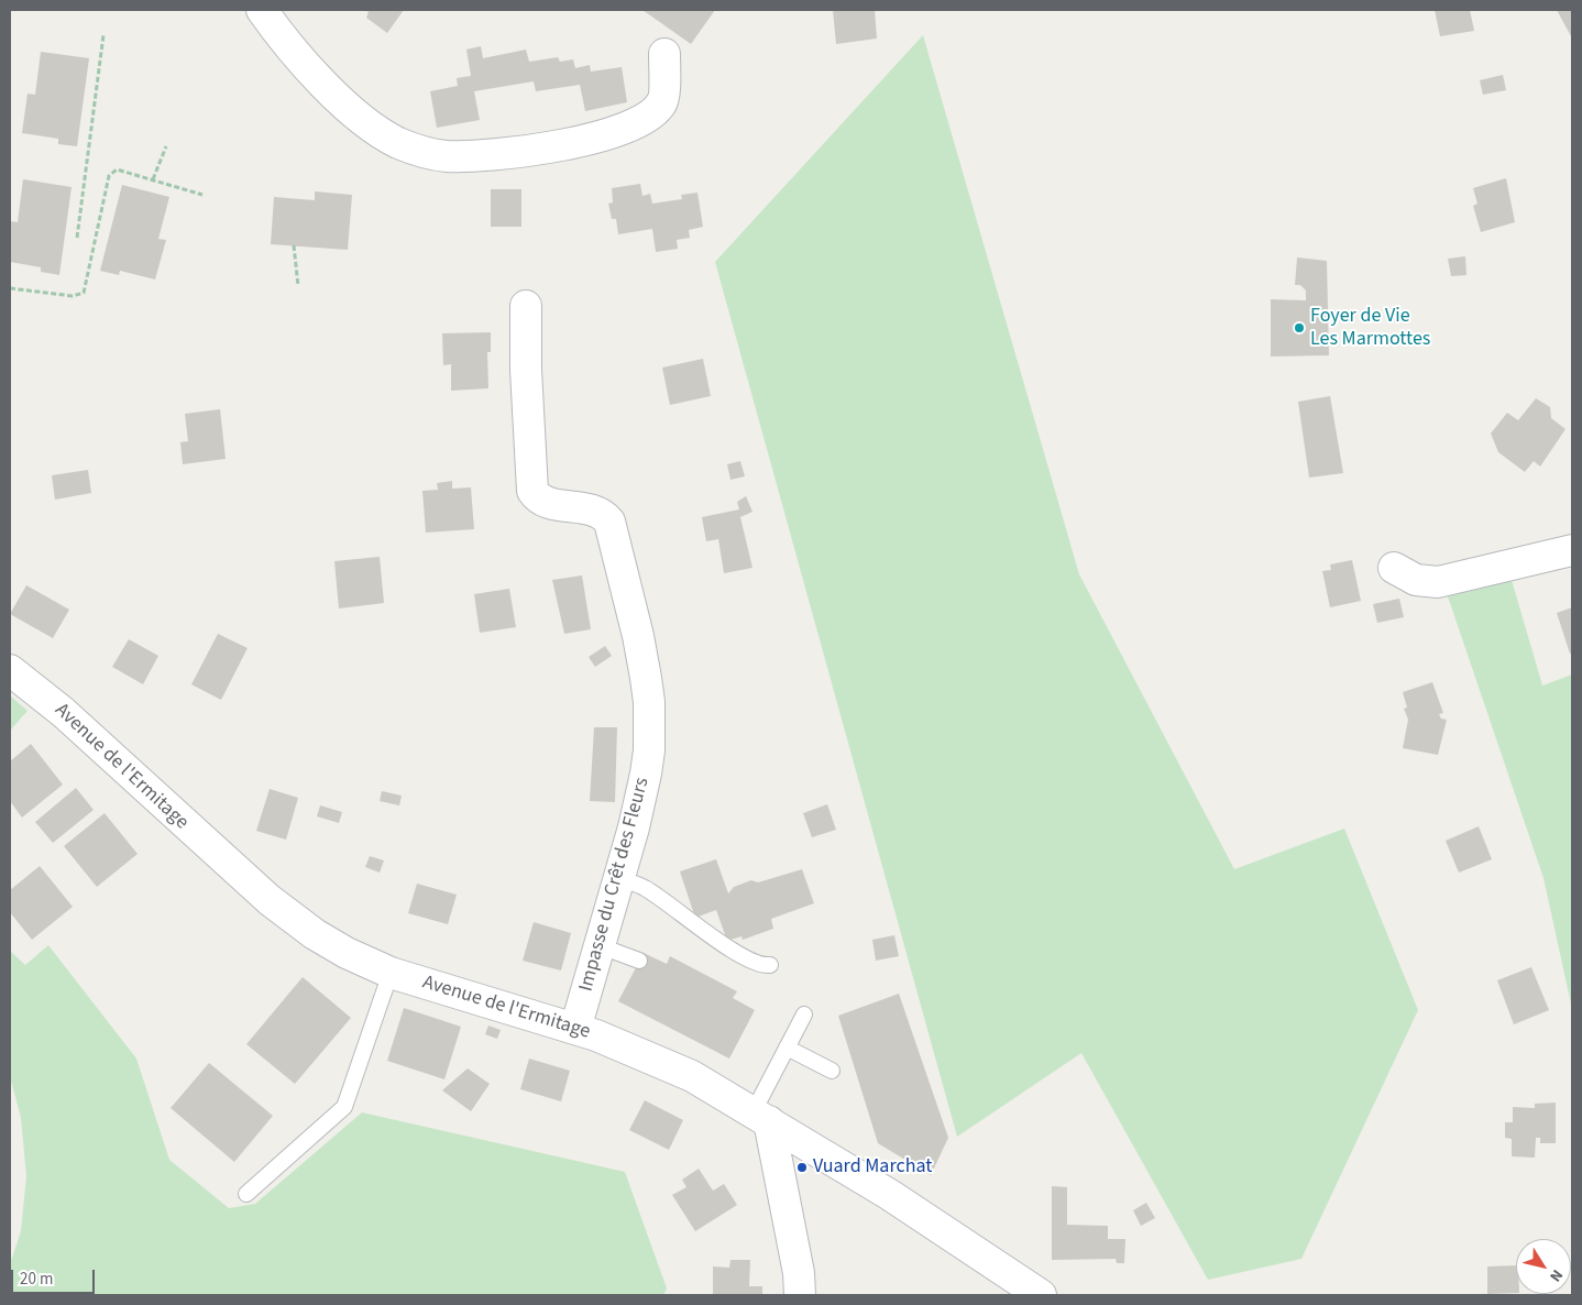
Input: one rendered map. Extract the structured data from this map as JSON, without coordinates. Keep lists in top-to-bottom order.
{
  "streets": {
    "street": ["Avenue de l'Ermitage", "Impasse du Crêt des Fleurs"]
  },
  "crossings": [
    ["Avenue de l'Ermitage", "Impasse du Crêt des Fleurs"]
  ],
  "places": ["Foyer de Vie Les Marmottes", "Vuard Marchat"],
  "scale_bar": "20 m",
  "north": "bottom right"
}
